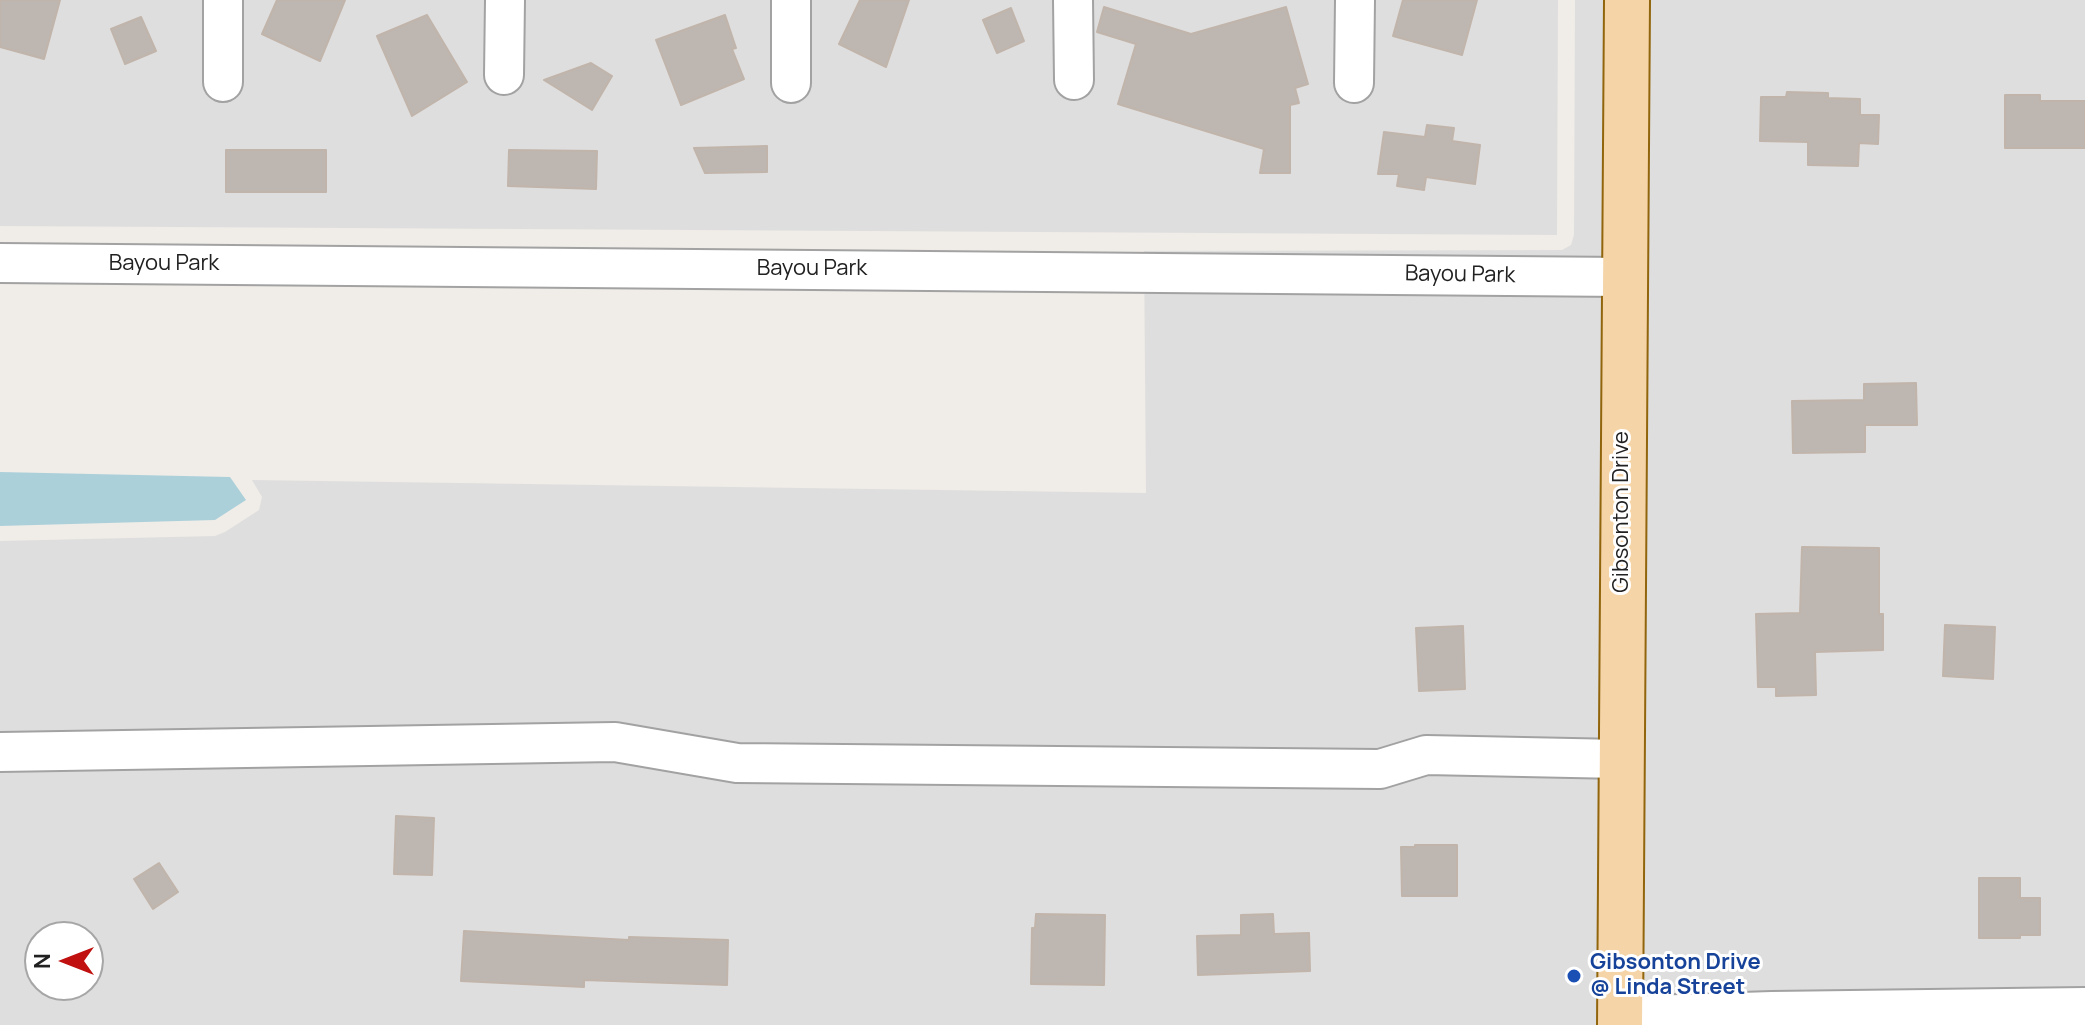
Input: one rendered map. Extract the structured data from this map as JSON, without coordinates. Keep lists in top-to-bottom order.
{
  "streets": {
    "main road": ["Gibsonton Drive"],
    "street": ["Bayou Park"]
  },
  "crossings": [
    ["Bayou Park", "Gibsonton Drive"]
  ],
  "places": ["Gibsonton Drive @ Linda Street"],
  "north": "left"
}
